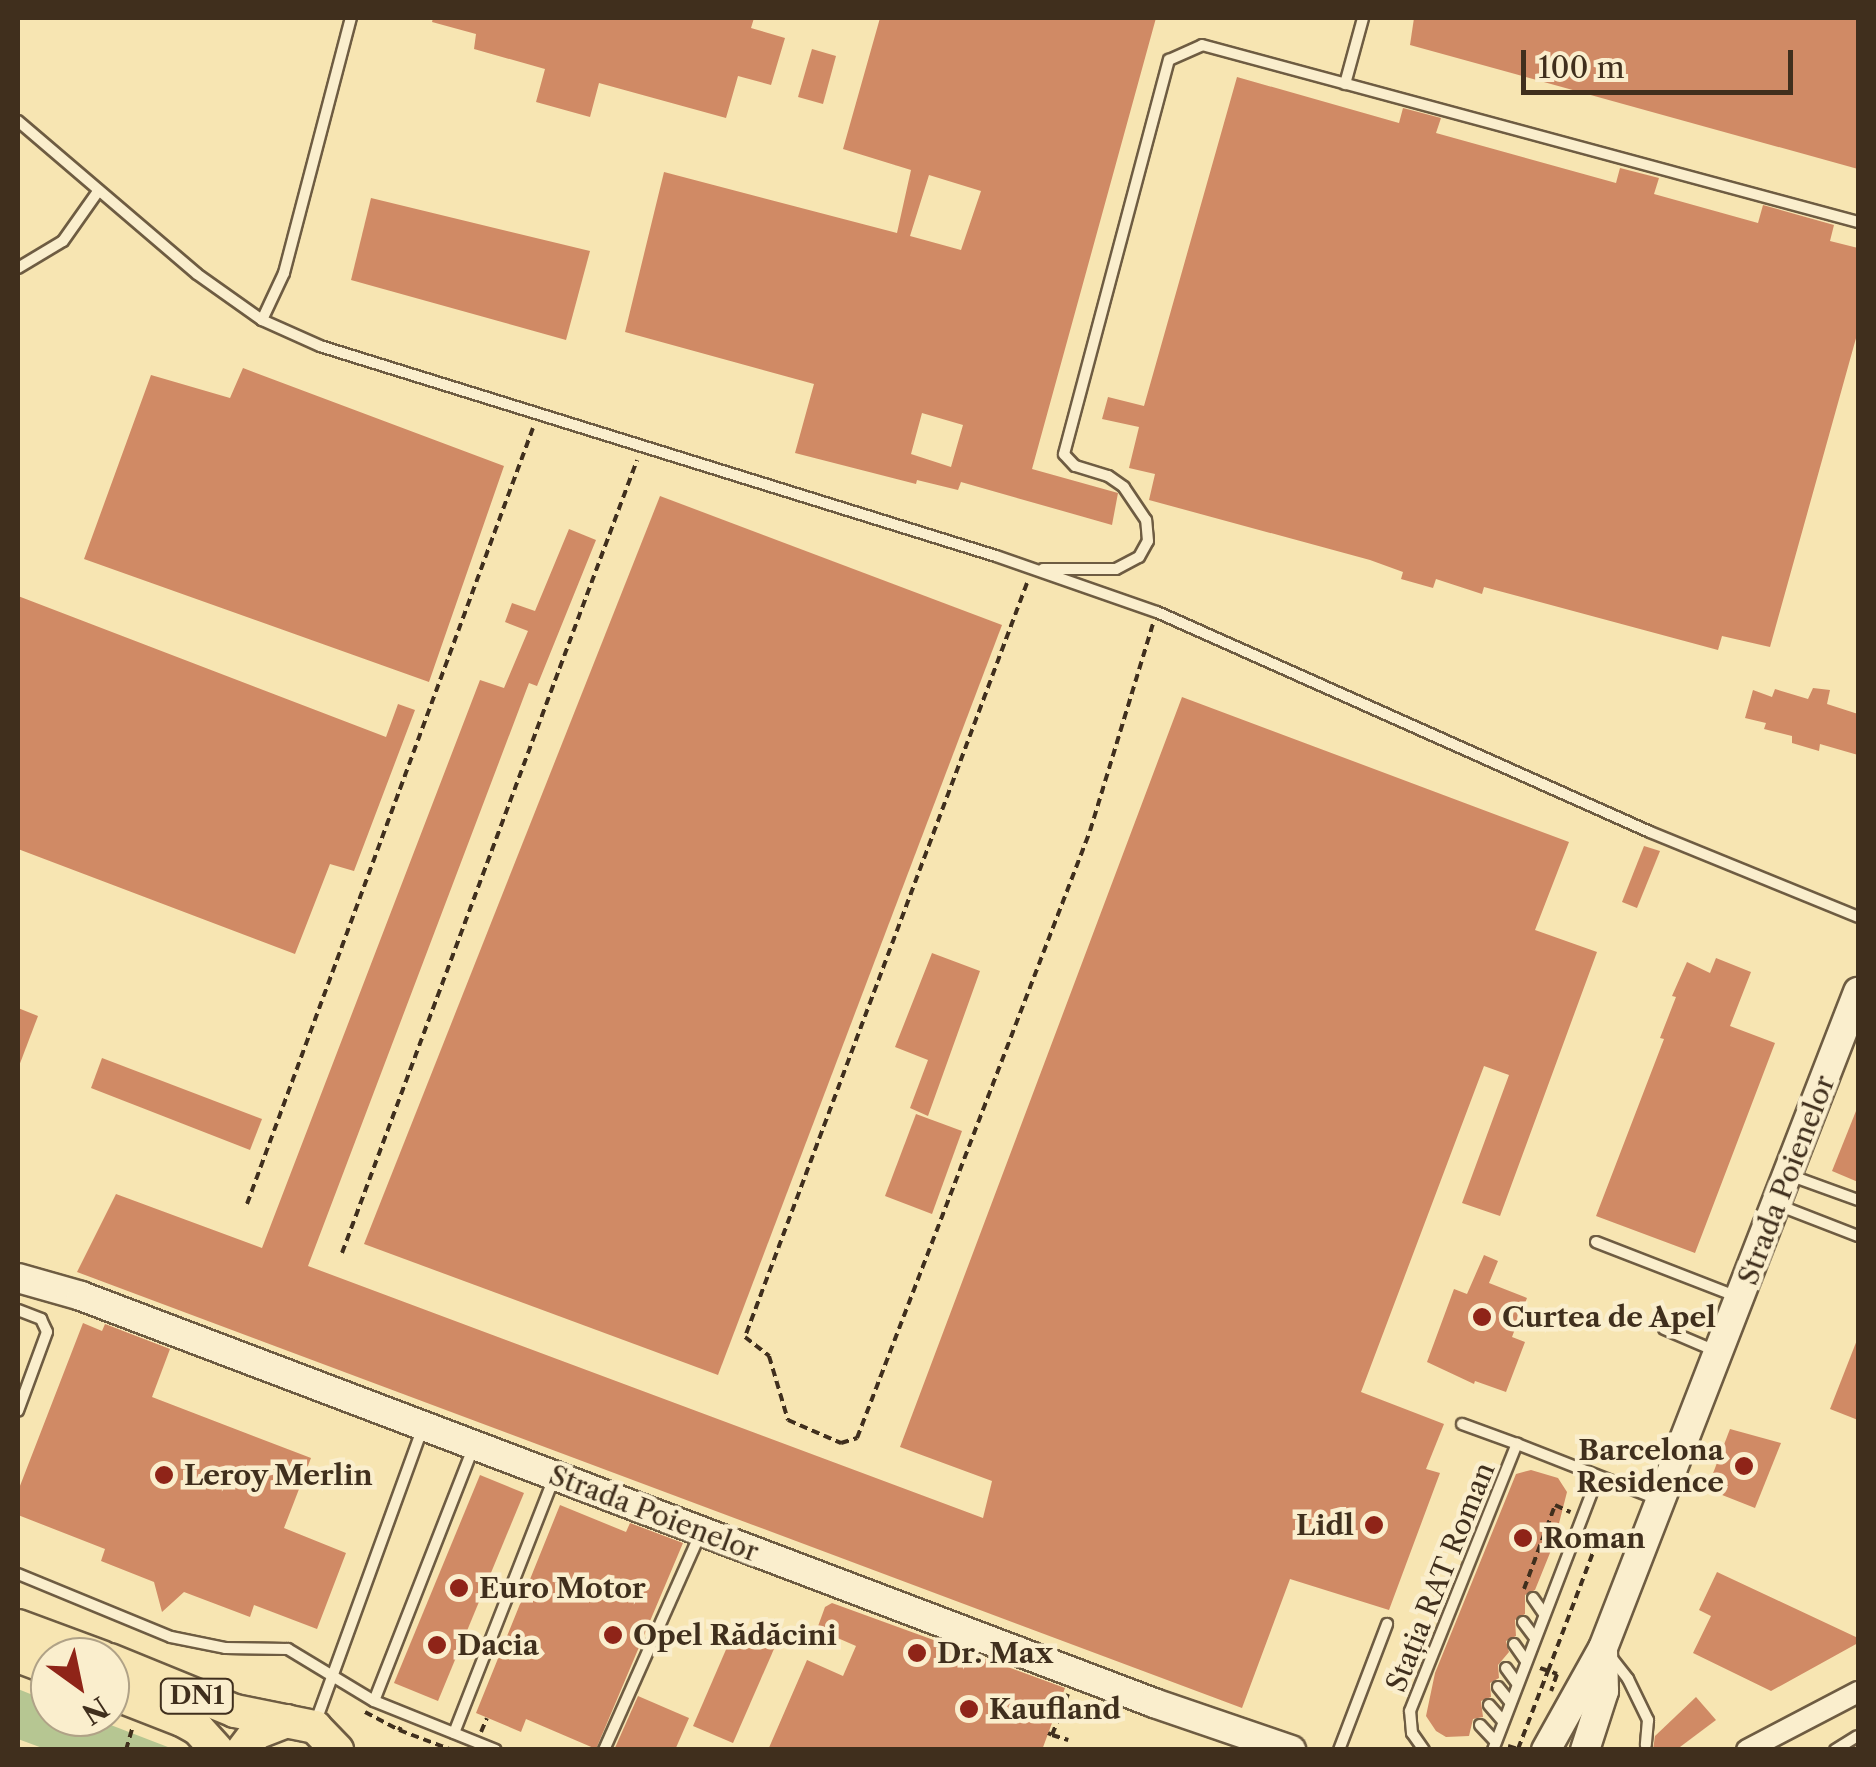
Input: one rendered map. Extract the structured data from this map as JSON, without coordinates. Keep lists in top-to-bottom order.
{
  "streets": {
    "main road": ["DN1"],
    "street": ["Strada Poienelor"],
    "lane": ["Stația RAT Roman"]
  },
  "crossings": [
    ["Strada Poienelor", "Stația RAT Roman"]
  ],
  "places": [
    "Curtea de Apel",
    "Barcelona Residence",
    "Leroy Merlin",
    "Lidl",
    "Roman",
    "Euro Motor",
    "Opel Rădăcini",
    "Dacia",
    "Dr. Max",
    "Kaufland"
  ],
  "scale_bar": "100 m",
  "north": "bottom right"
}
